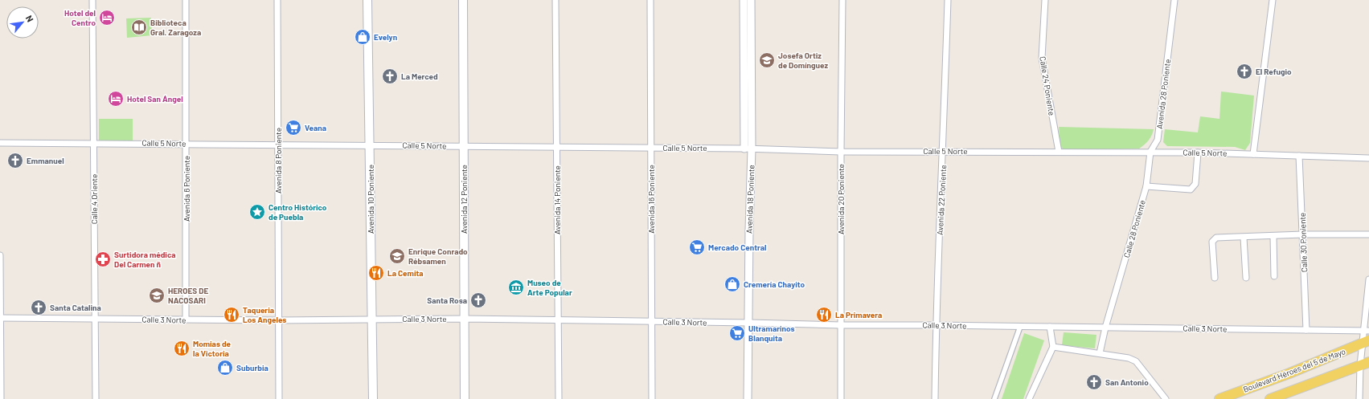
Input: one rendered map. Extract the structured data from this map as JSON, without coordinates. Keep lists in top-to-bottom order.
{
  "streets": {
    "main road": ["Avenida 10 Poniente", "Avenida 12 Poniente", "Boulevard Héroes del 5 de Mayo"],
    "street": [
      "Calle 24 Poniente",
      "Avenida 28 Poniente",
      "Calle 5 Norte",
      "Avenida 8 Poniente",
      "Avenida 6 Poniente",
      "Calle 4 Oriente",
      "Avenida 16 Poniente",
      "Avenida 18 Poniente",
      "Avenida 20 Poniente",
      "Avenida 14 Poniente",
      "Avenida 22 Poniente",
      "Calle 28 Poniente",
      "Calle 30 Poniente",
      "Calle 3 Norte"
    ]
  },
  "crossings": [
    ["Calle 24 Poniente", "Calle 5 Norte"],
    ["Avenida 28 Poniente", "Calle 5 Norte"],
    ["Avenida 28 Poniente", "Calle 28 Poniente"],
    ["Calle 5 Norte", "Avenida 8 Poniente"],
    ["Calle 5 Norte", "Avenida 6 Poniente"],
    ["Calle 5 Norte", "Calle 4 Oriente"],
    ["Calle 5 Norte", "Avenida 10 Poniente"],
    ["Calle 5 Norte", "Avenida 12 Poniente"],
    ["Calle 5 Norte", "Avenida 16 Poniente"],
    ["Calle 5 Norte", "Avenida 18 Poniente"],
    ["Calle 5 Norte", "Avenida 20 Poniente"],
    ["Calle 5 Norte", "Avenida 14 Poniente"],
    ["Calle 5 Norte", "Avenida 22 Poniente"],
    ["Calle 5 Norte", "Calle 30 Poniente"],
    ["Avenida 8 Poniente", "Calle 3 Norte"],
    ["Avenida 6 Poniente", "Calle 3 Norte"],
    ["Calle 4 Oriente", "Calle 3 Norte"],
    ["Avenida 10 Poniente", "Calle 3 Norte"],
    ["Avenida 12 Poniente", "Calle 3 Norte"],
    ["Avenida 16 Poniente", "Calle 3 Norte"],
    ["Avenida 18 Poniente", "Calle 3 Norte"],
    ["Avenida 20 Poniente", "Calle 3 Norte"],
    ["Avenida 14 Poniente", "Calle 3 Norte"],
    ["Avenida 22 Poniente", "Calle 3 Norte"],
    ["Calle 28 Poniente", "Calle 3 Norte"],
    ["Calle 30 Poniente", "Calle 3 Norte"]
  ],
  "places": {
    "hotel": ["Hotel del Centro", "Hotel San Ángel"],
    "library": ["Biblioteca Gral. Zaragoza"],
    "shop": ["Evelyn", "Cremería Chayito", "Suburbia"],
    "school or university": ["Josefa Ortiz de Domínguez", "Enrique Conrado Rébsamen", "HEROES DE NACOSARI"],
    "church": [
      "El Refugio",
      "La Merced",
      "Emmanuel",
      "Santa Rosa",
      "Santa Catalina",
      "San Antonio"
    ],
    "supermarket": ["Veana", "Mercado Central", "Ultramarinos Blanquita"],
    "place": ["Centro Histórico de Puebla"],
    "pharmacy": ["Surtidora médica Del Carmen ñ"],
    "restaurant": [
      "La Cemita",
      "Taqueria Los Angeles",
      "La Primavera",
      "Momias de la Victoria"
    ],
    "museum": ["Museo de Arte Popular"]
  },
  "north": "top right"
}
